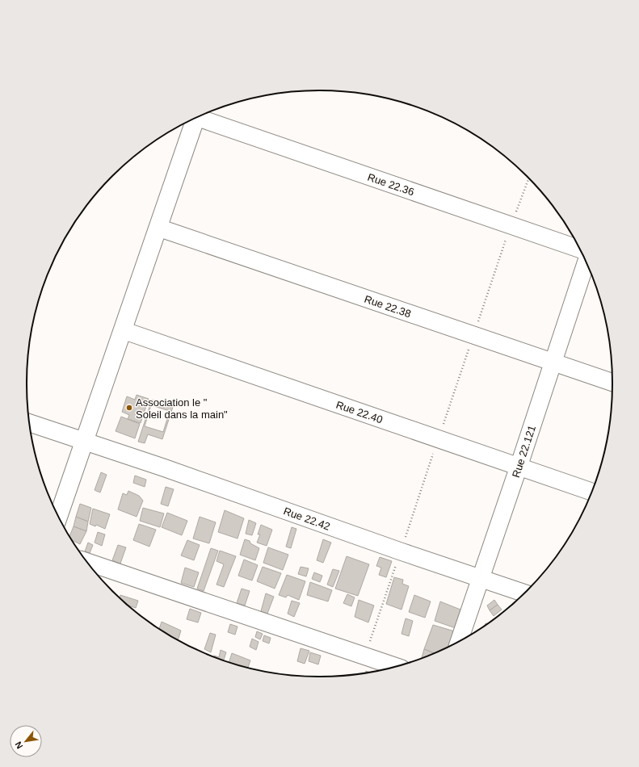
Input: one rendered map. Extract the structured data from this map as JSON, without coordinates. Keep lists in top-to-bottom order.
{
  "streets": {
    "street": [
      "Rue 22.36",
      "Rue 22.38",
      "Rue 22.40",
      "Rue 22.121",
      "Rue 22.42"
    ]
  },
  "crossings": [
    ["Rue 22.38", "Rue 22.121"],
    ["Rue 22.40", "Rue 22.121"],
    ["Rue 22.121", "Rue 22.42"]
  ],
  "places": ["Association le \" Soleil dans la main\""],
  "north": "bottom left"
}
